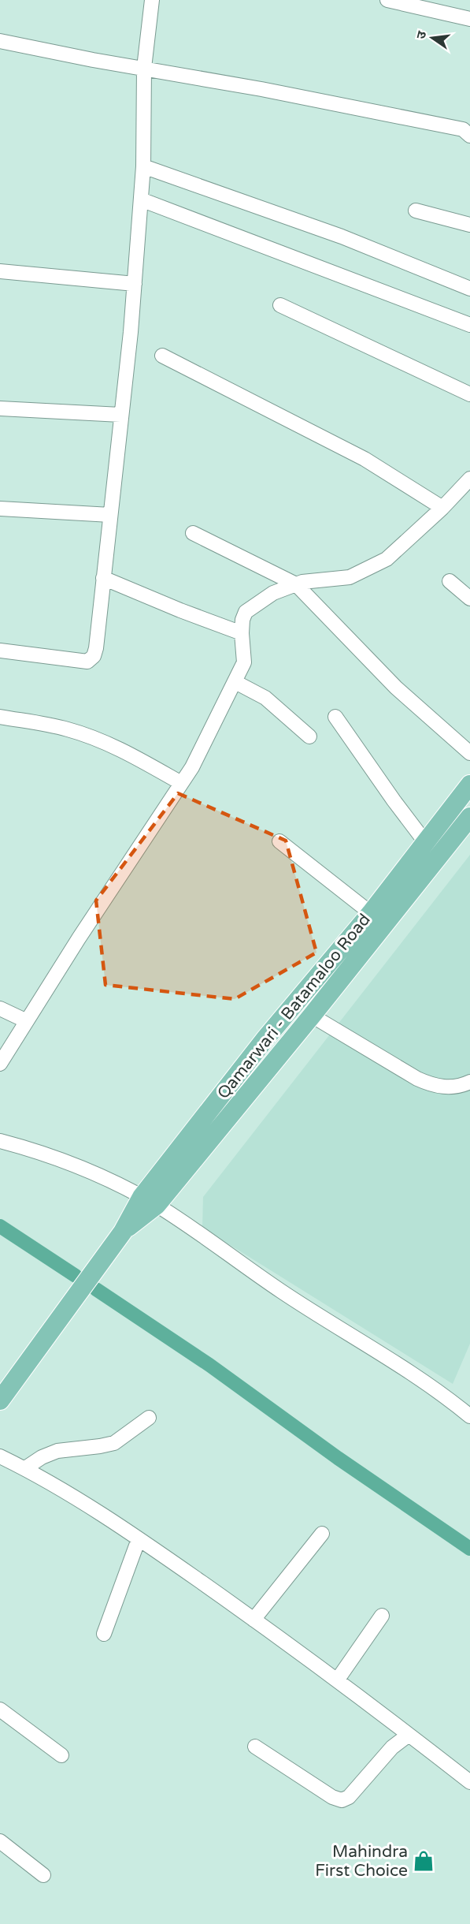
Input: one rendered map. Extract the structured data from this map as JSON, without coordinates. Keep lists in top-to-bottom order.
{
  "streets": {
    "main road": ["Qamarwari - Batamaloo Road"]
  },
  "places": {
    "shop": ["Mahindra First Choice"]
  },
  "north": "left"
}
